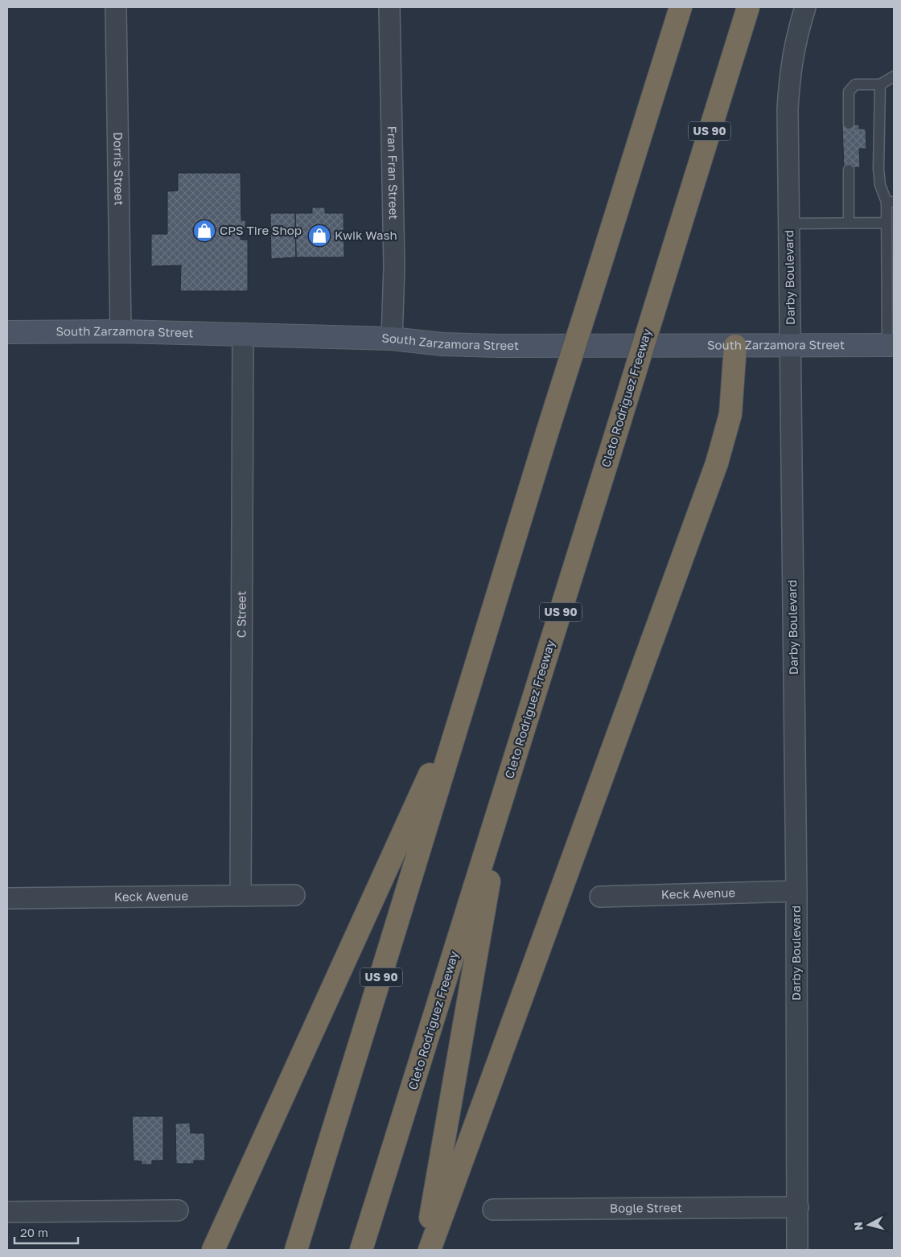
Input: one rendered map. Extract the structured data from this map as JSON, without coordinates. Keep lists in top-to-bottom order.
{
  "streets": {
    "highway": ["US 90", "Cleto Rodriguez Freeway"],
    "main road": ["South Zarzamora Street"],
    "street": [
      "Dorris Street",
      "Fran Fran Street",
      "Darby Boulevard",
      "C Street",
      "Keck Avenue",
      "Bogle Street"
    ]
  },
  "crossings": [
    ["Dorris Street", "South Zarzamora Street"],
    ["Fran Fran Street", "South Zarzamora Street"],
    ["Darby Boulevard", "South Zarzamora Street"],
    ["Darby Boulevard", "Keck Avenue"],
    ["Darby Boulevard", "Bogle Street"],
    ["South Zarzamora Street", "C Street"],
    ["C Street", "Keck Avenue"]
  ],
  "places": {
    "shop": ["CPS Tire Shop", "Kwik Wash"]
  },
  "scale_bar": "20 m",
  "north": "left"
}
